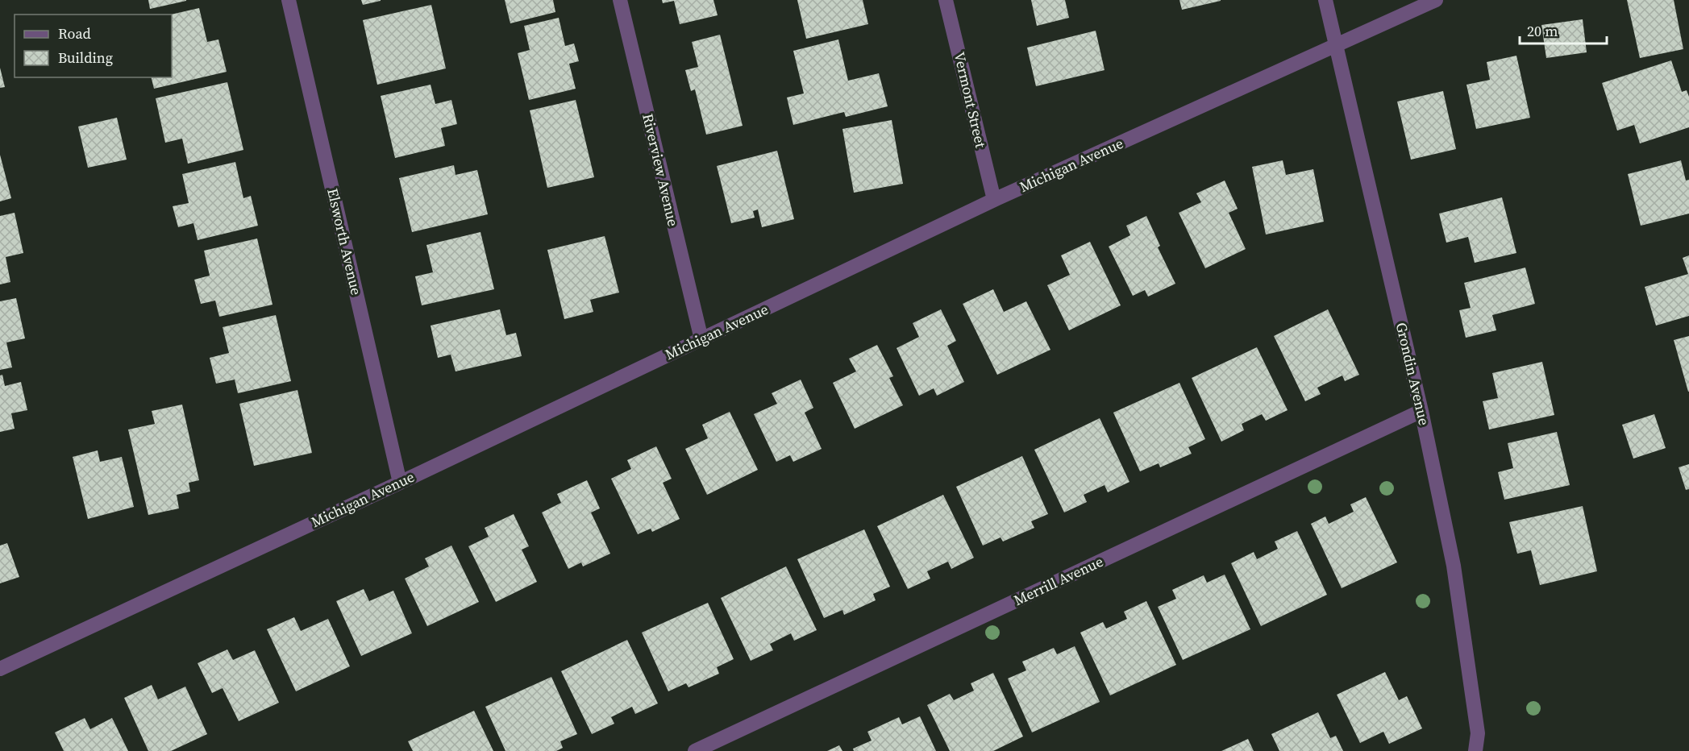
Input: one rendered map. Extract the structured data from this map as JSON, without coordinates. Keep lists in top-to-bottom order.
{
  "streets": {
    "street": [
      "Vermont Street",
      "Michigan Avenue",
      "Riverview Avenue",
      "Elsworth Avenue",
      "Grondin Avenue",
      "Merrill Avenue"
    ]
  },
  "crossings": [
    ["Vermont Street", "Michigan Avenue"],
    ["Michigan Avenue", "Riverview Avenue"],
    ["Michigan Avenue", "Elsworth Avenue"],
    ["Michigan Avenue", "Grondin Avenue"],
    ["Grondin Avenue", "Merrill Avenue"]
  ],
  "legend": ["Road", "Building"],
  "scale_bar": "20 m"
}
